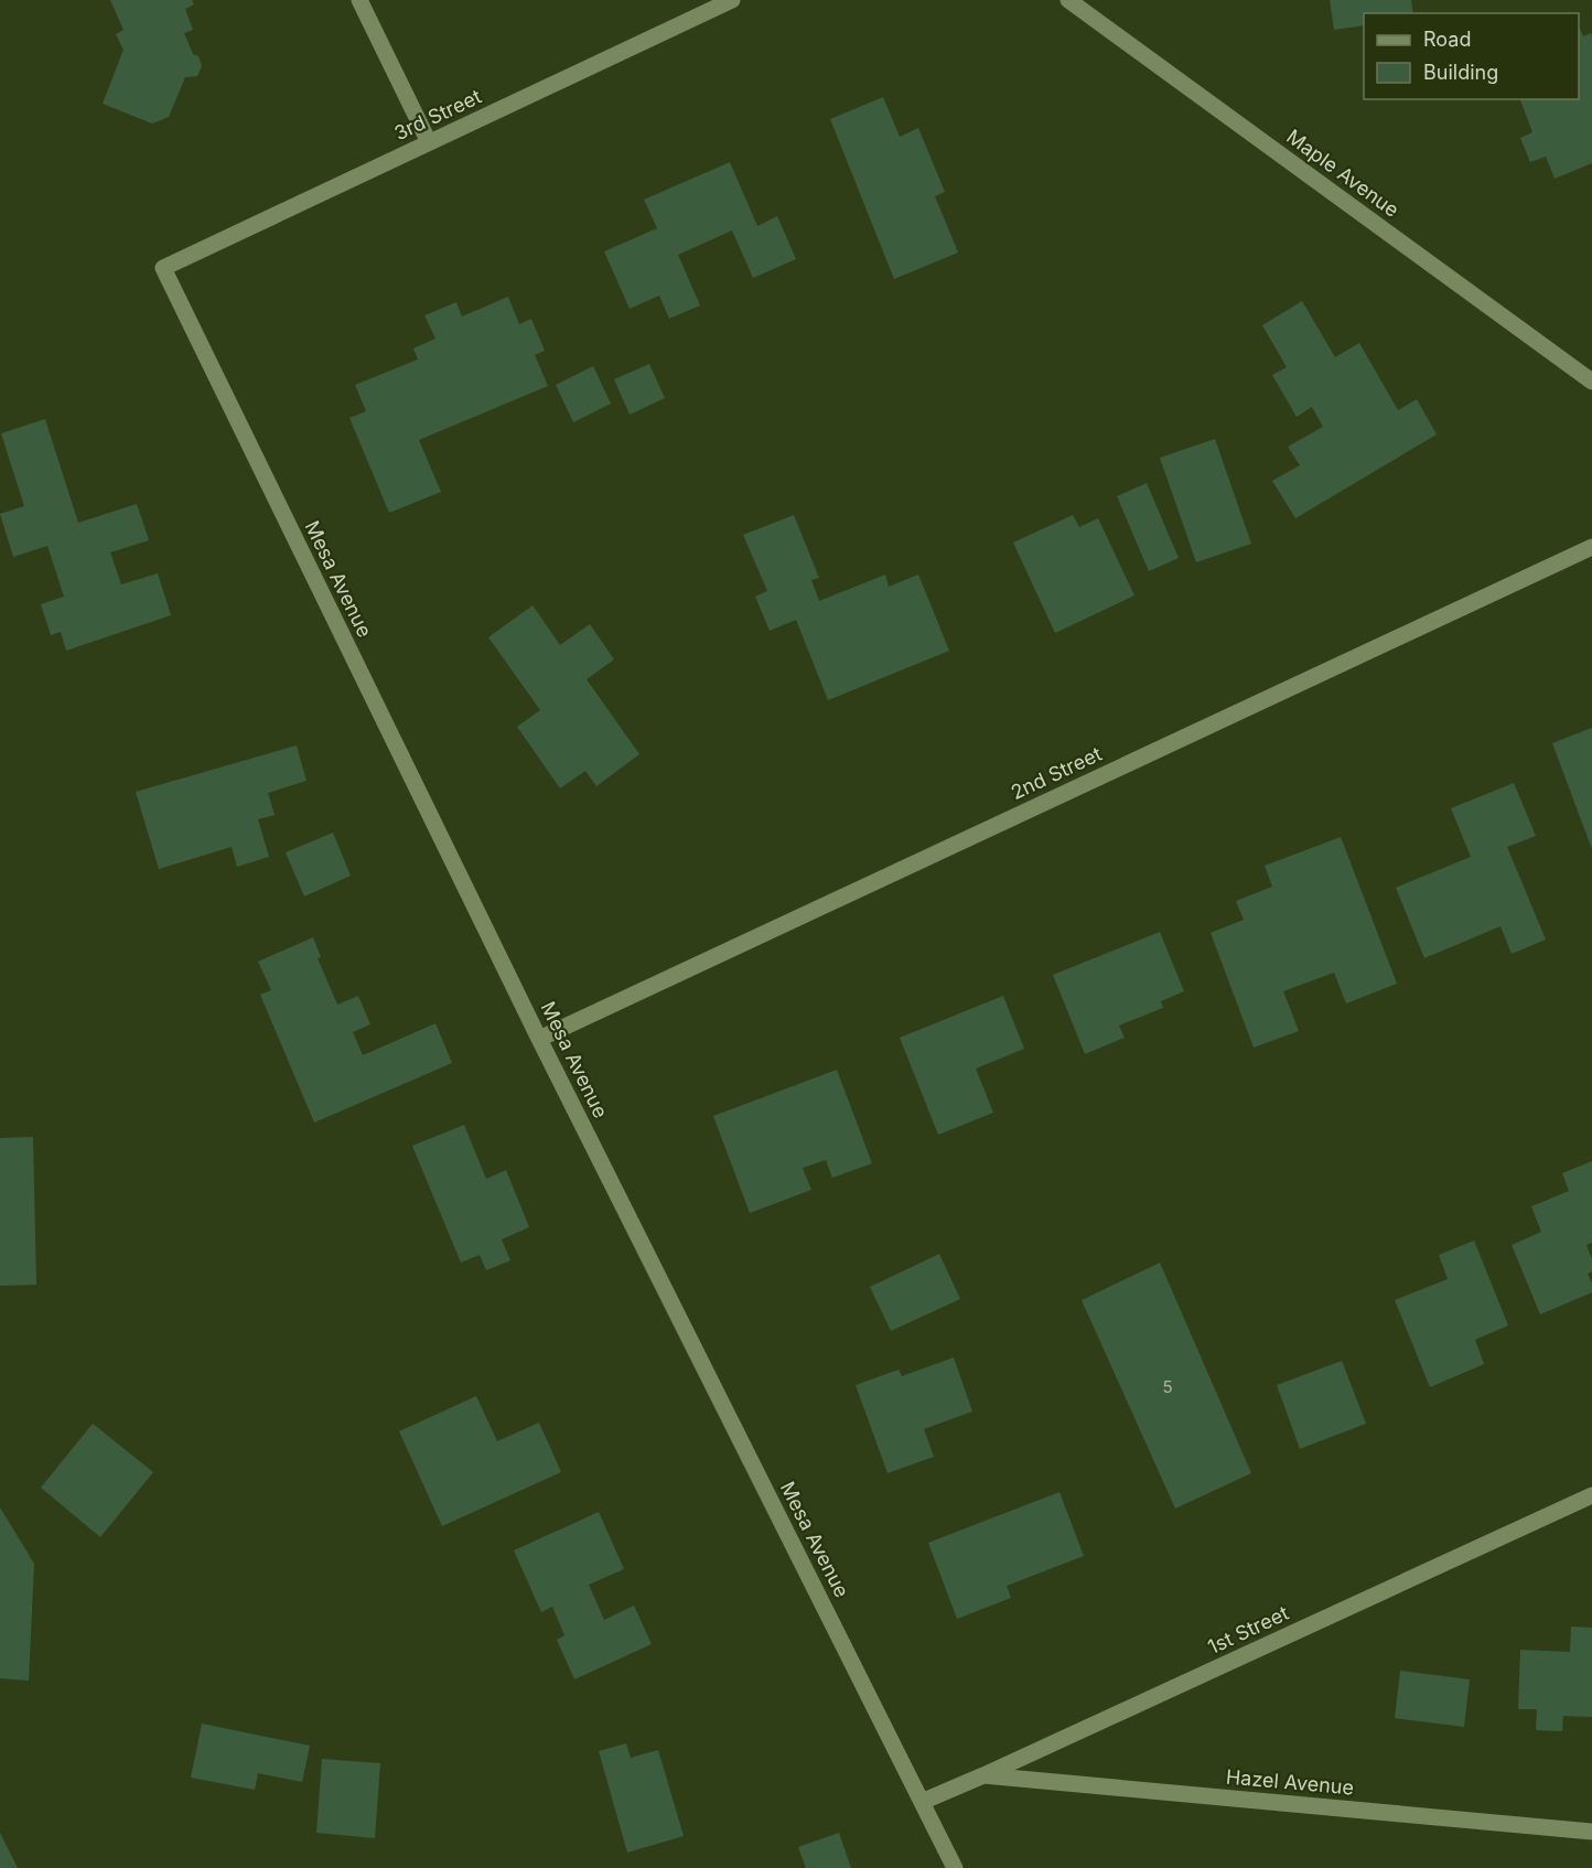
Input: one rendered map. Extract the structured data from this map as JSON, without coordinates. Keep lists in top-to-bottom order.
{
  "streets": {
    "street": [
      "3rd Street",
      "Maple Avenue",
      "Mesa Avenue",
      "2nd Street",
      "1st Street",
      "Hazel Avenue"
    ]
  },
  "crossings": [
    ["3rd Street", "Mesa Avenue"],
    ["Mesa Avenue", "2nd Street"],
    ["Mesa Avenue", "1st Street"],
    ["1st Street", "Hazel Avenue"]
  ],
  "house_numbers": ["5"],
  "legend": ["Road", "Building"]
}
